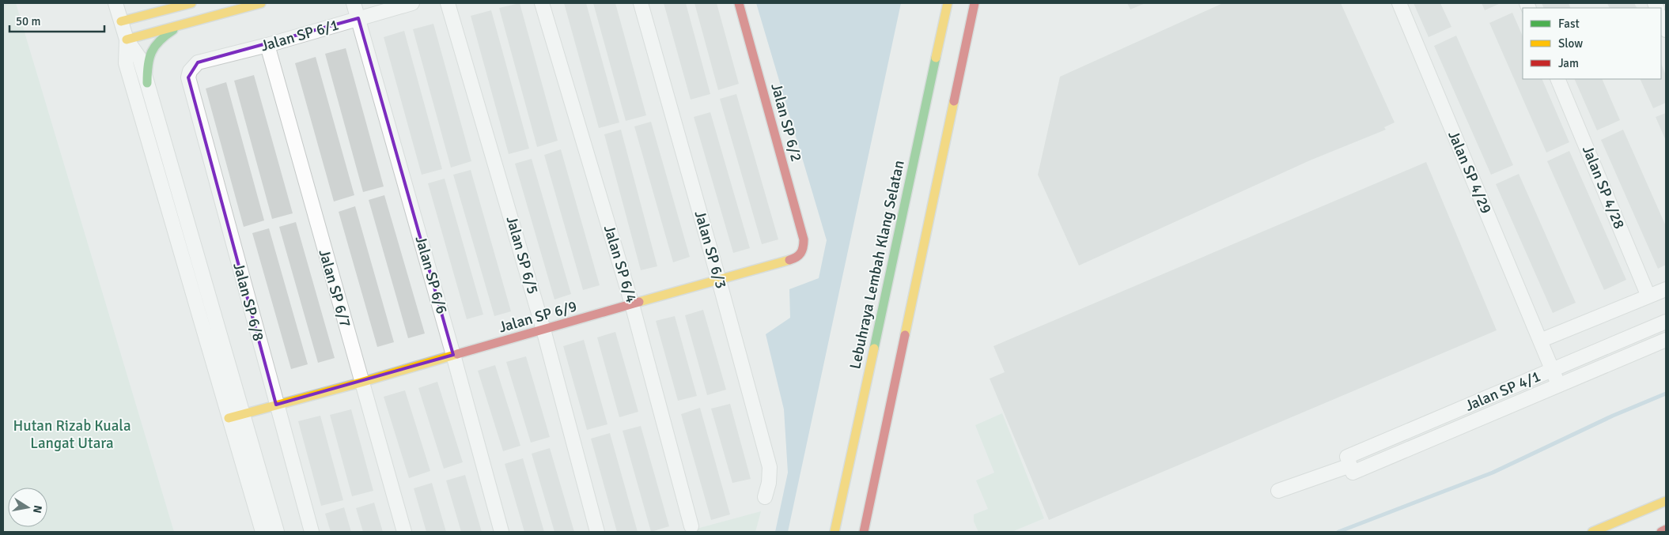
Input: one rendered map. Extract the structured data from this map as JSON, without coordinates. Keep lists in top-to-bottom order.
{
  "streets": {
    "main road": ["Jalan SP 6/2", "Lebuhraya Lembah Klang Selatan", "Jalan SP 6/9"],
    "street": [
      "Jalan SP 6/1",
      "Jalan SP 4/29",
      "Jalan SP 4/28",
      "Jalan SP 6/3",
      "Jalan SP 6/5",
      "Jalan SP 6/4",
      "Jalan SP 6/6",
      "Jalan SP 6/7",
      "Jalan SP 6/8",
      "Jalan SP 4/1"
    ]
  },
  "crossings": [
    ["Jalan SP 6/1", "Jalan SP 6/6"],
    ["Jalan SP 6/1", "Jalan SP 6/7"],
    ["Jalan SP 6/1", "Jalan SP 6/8"],
    ["Jalan SP 6/2", "Jalan SP 6/9"],
    ["Jalan SP 4/29", "Jalan SP 4/1"],
    ["Jalan SP 6/3", "Jalan SP 6/9"],
    ["Jalan SP 6/5", "Jalan SP 6/9"],
    ["Jalan SP 6/4", "Jalan SP 6/9"],
    ["Jalan SP 6/6", "Jalan SP 6/9"],
    ["Jalan SP 6/7", "Jalan SP 6/9"],
    ["Jalan SP 6/8", "Jalan SP 6/9"]
  ],
  "parks": ["Hutan Rizab Kuala Langat Utara"],
  "legend": ["Fast", "Slow", "Jam"],
  "scale_bar": "50 m",
  "north": "right"
}
